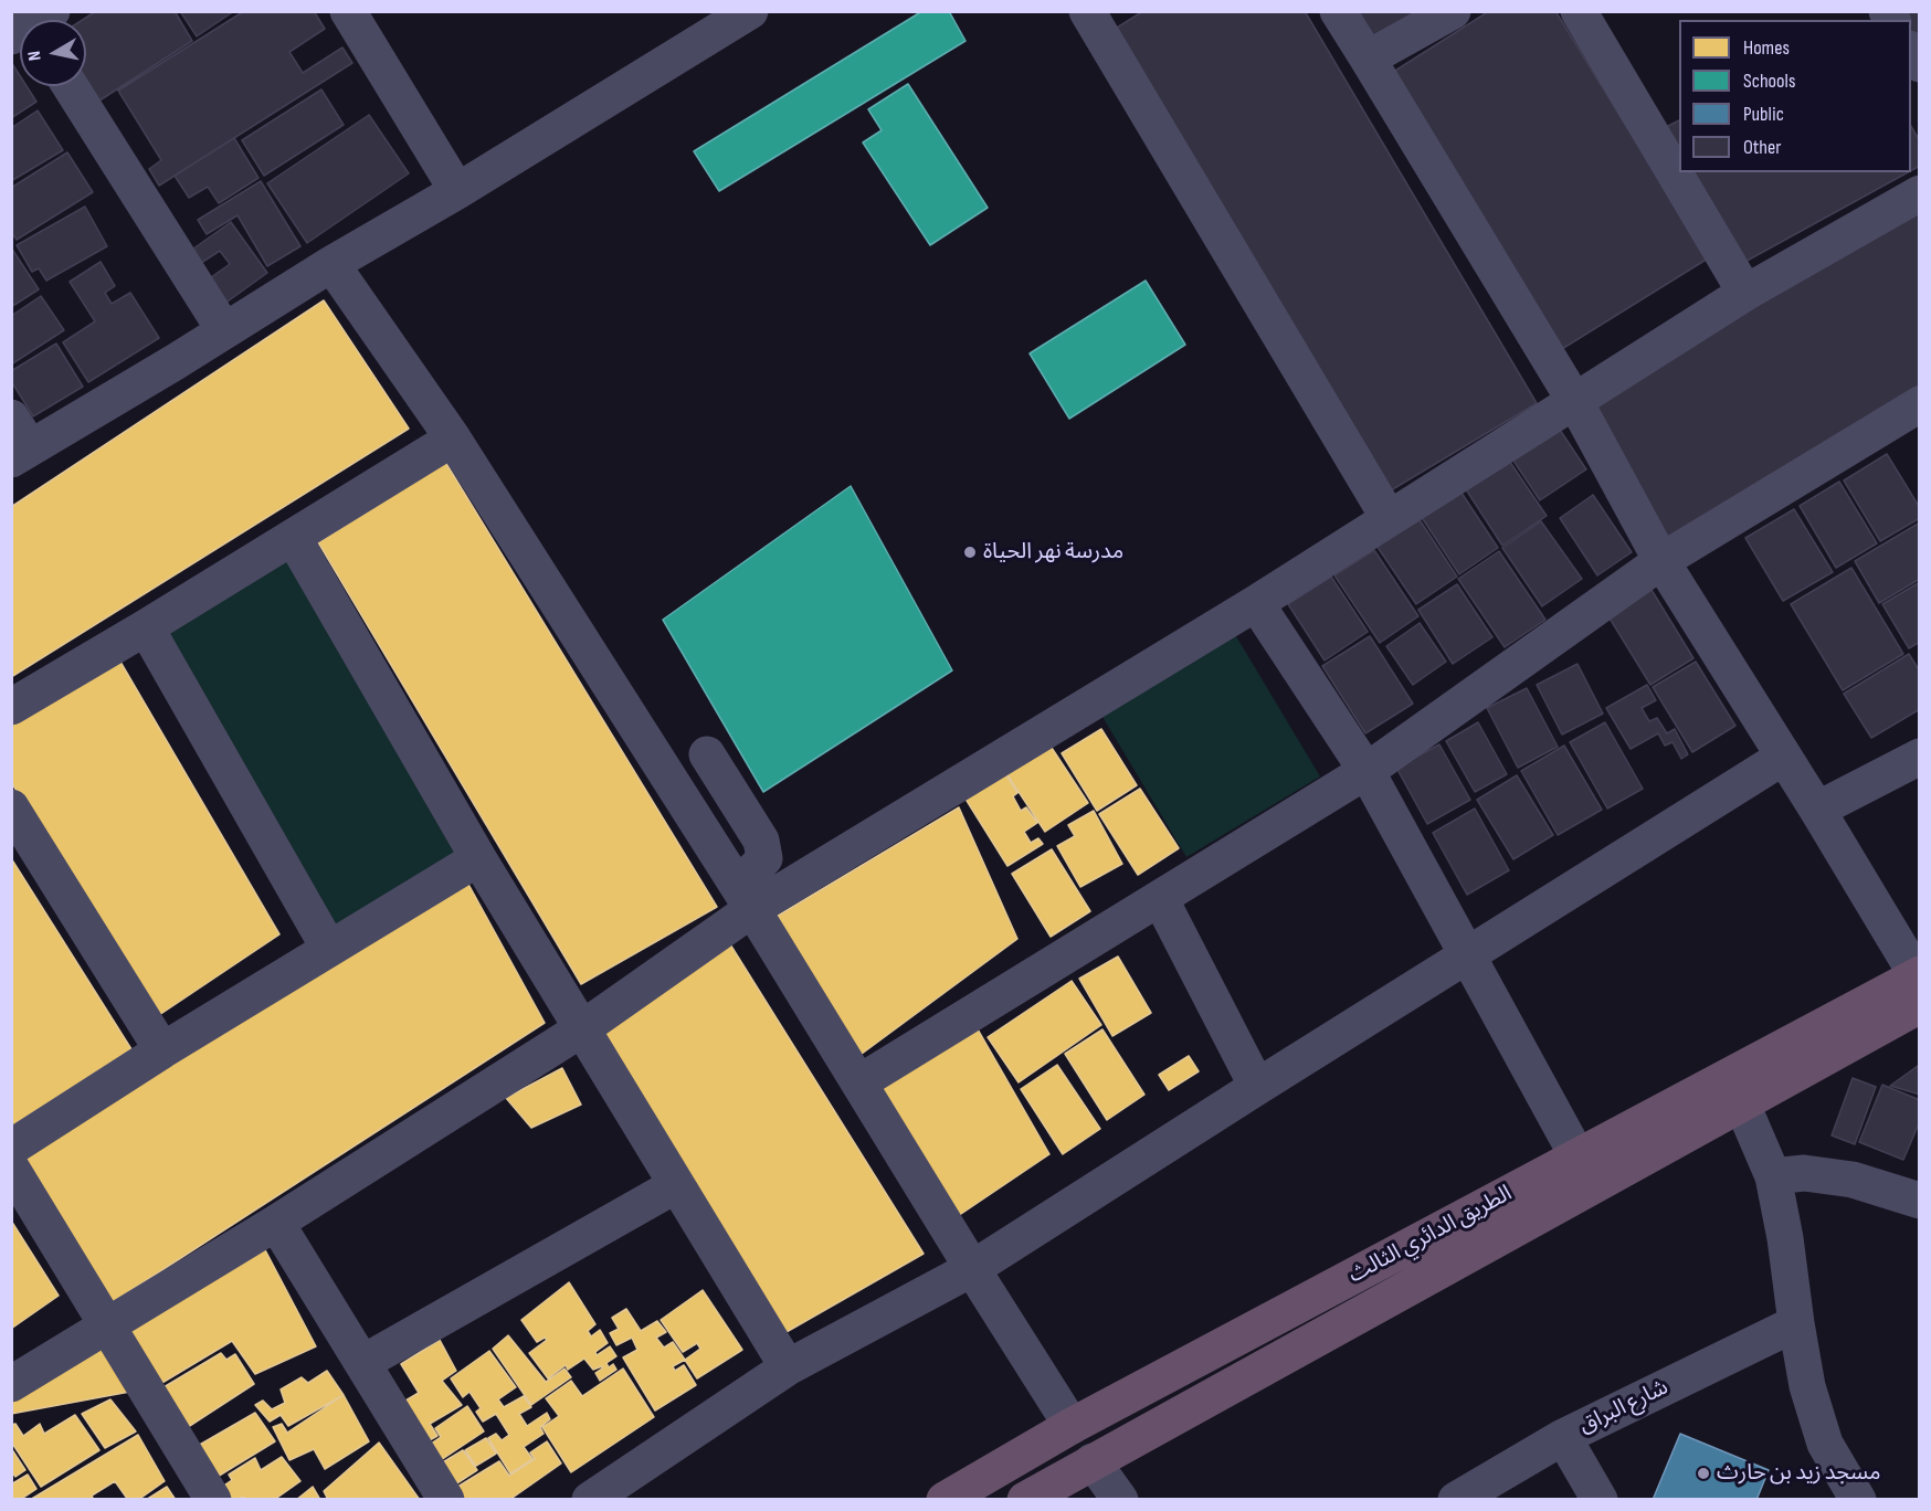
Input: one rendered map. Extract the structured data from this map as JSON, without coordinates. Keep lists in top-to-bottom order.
{
  "streets": {
    "highway": ["الطريق الدائري الثالث"],
    "street": ["شارع البراق"]
  },
  "places": ["مدرسة نهر الحياة", "مسجد زيد بن حارث"],
  "legend": [
    "Homes",
    "Schools",
    "Public",
    "Other"
  ],
  "north": "left"
}
